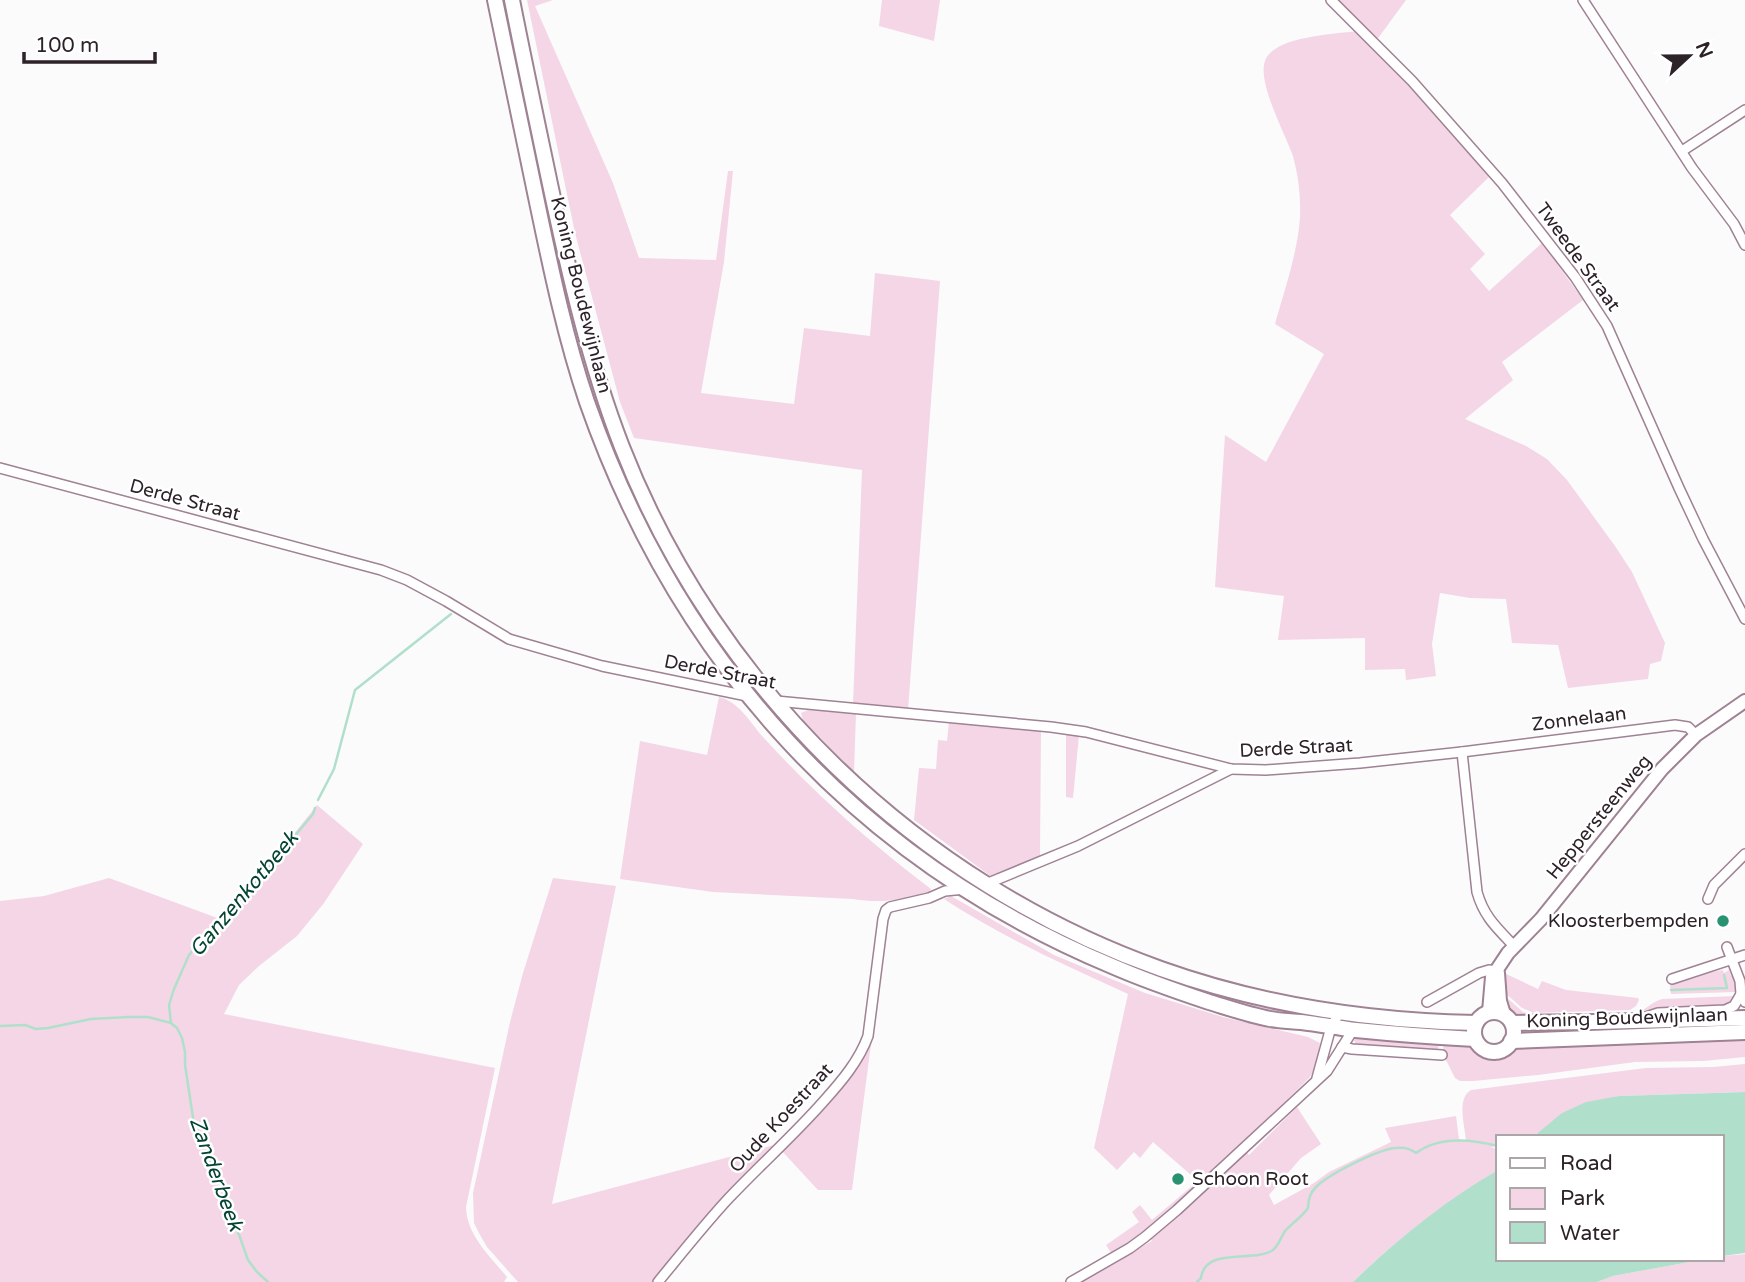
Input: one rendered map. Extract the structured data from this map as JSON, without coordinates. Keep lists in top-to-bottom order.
{
  "streets": {
    "main road": ["Koning Boudewijnlaan"],
    "street": [
      "Tweede Straat",
      "Derde Straat",
      "Zonnelaan",
      "Heppersteenweg",
      "Oude Koestraat"
    ]
  },
  "crossings": [
    ["Koning Boudewijnlaan", "Derde Straat"],
    ["Koning Boudewijnlaan", "Oude Koestraat"],
    ["Derde Straat", "Zonnelaan"],
    ["Derde Straat", "Oude Koestraat"],
    ["Zonnelaan", "Heppersteenweg"]
  ],
  "water": ["Ganzenkotbeek", "Zanderbeek"],
  "places": ["Kloosterbempden", "Schoon Root"],
  "legend": ["Road", "Park", "Water"],
  "scale_bar": "100 m",
  "north": "right"
}
